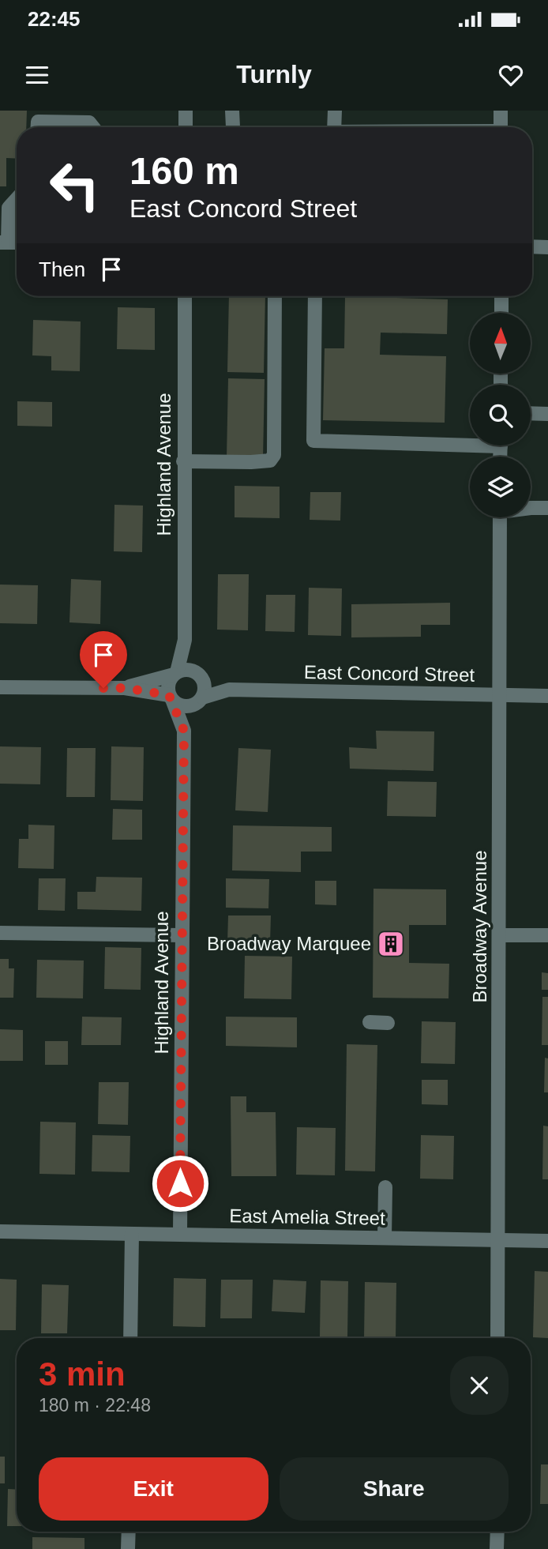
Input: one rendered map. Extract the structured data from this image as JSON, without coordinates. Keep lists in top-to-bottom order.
{
  "streets": {
    "street": [
      "Highland Avenue",
      "East Concord Street",
      "Broadway Avenue",
      "East Amelia Street"
    ]
  },
  "crossings": [
    ["Highland Avenue", "East Concord Street"],
    ["Highland Avenue", "East Amelia Street"],
    ["East Concord Street", "Broadway Avenue"],
    ["Broadway Avenue", "East Amelia Street"]
  ],
  "places": {
    "building": ["Broadway Marquee"]
  },
  "north": "top",
  "page": {
    "status": "22:45",
    "header": "Turnly",
    "turn": ["160 m", "East Concord Street"],
    "then": "Then",
    "heading": ["3 min", "180 m · 22:48"],
    "buttons": ["Exit", "Share"]
  }
}
